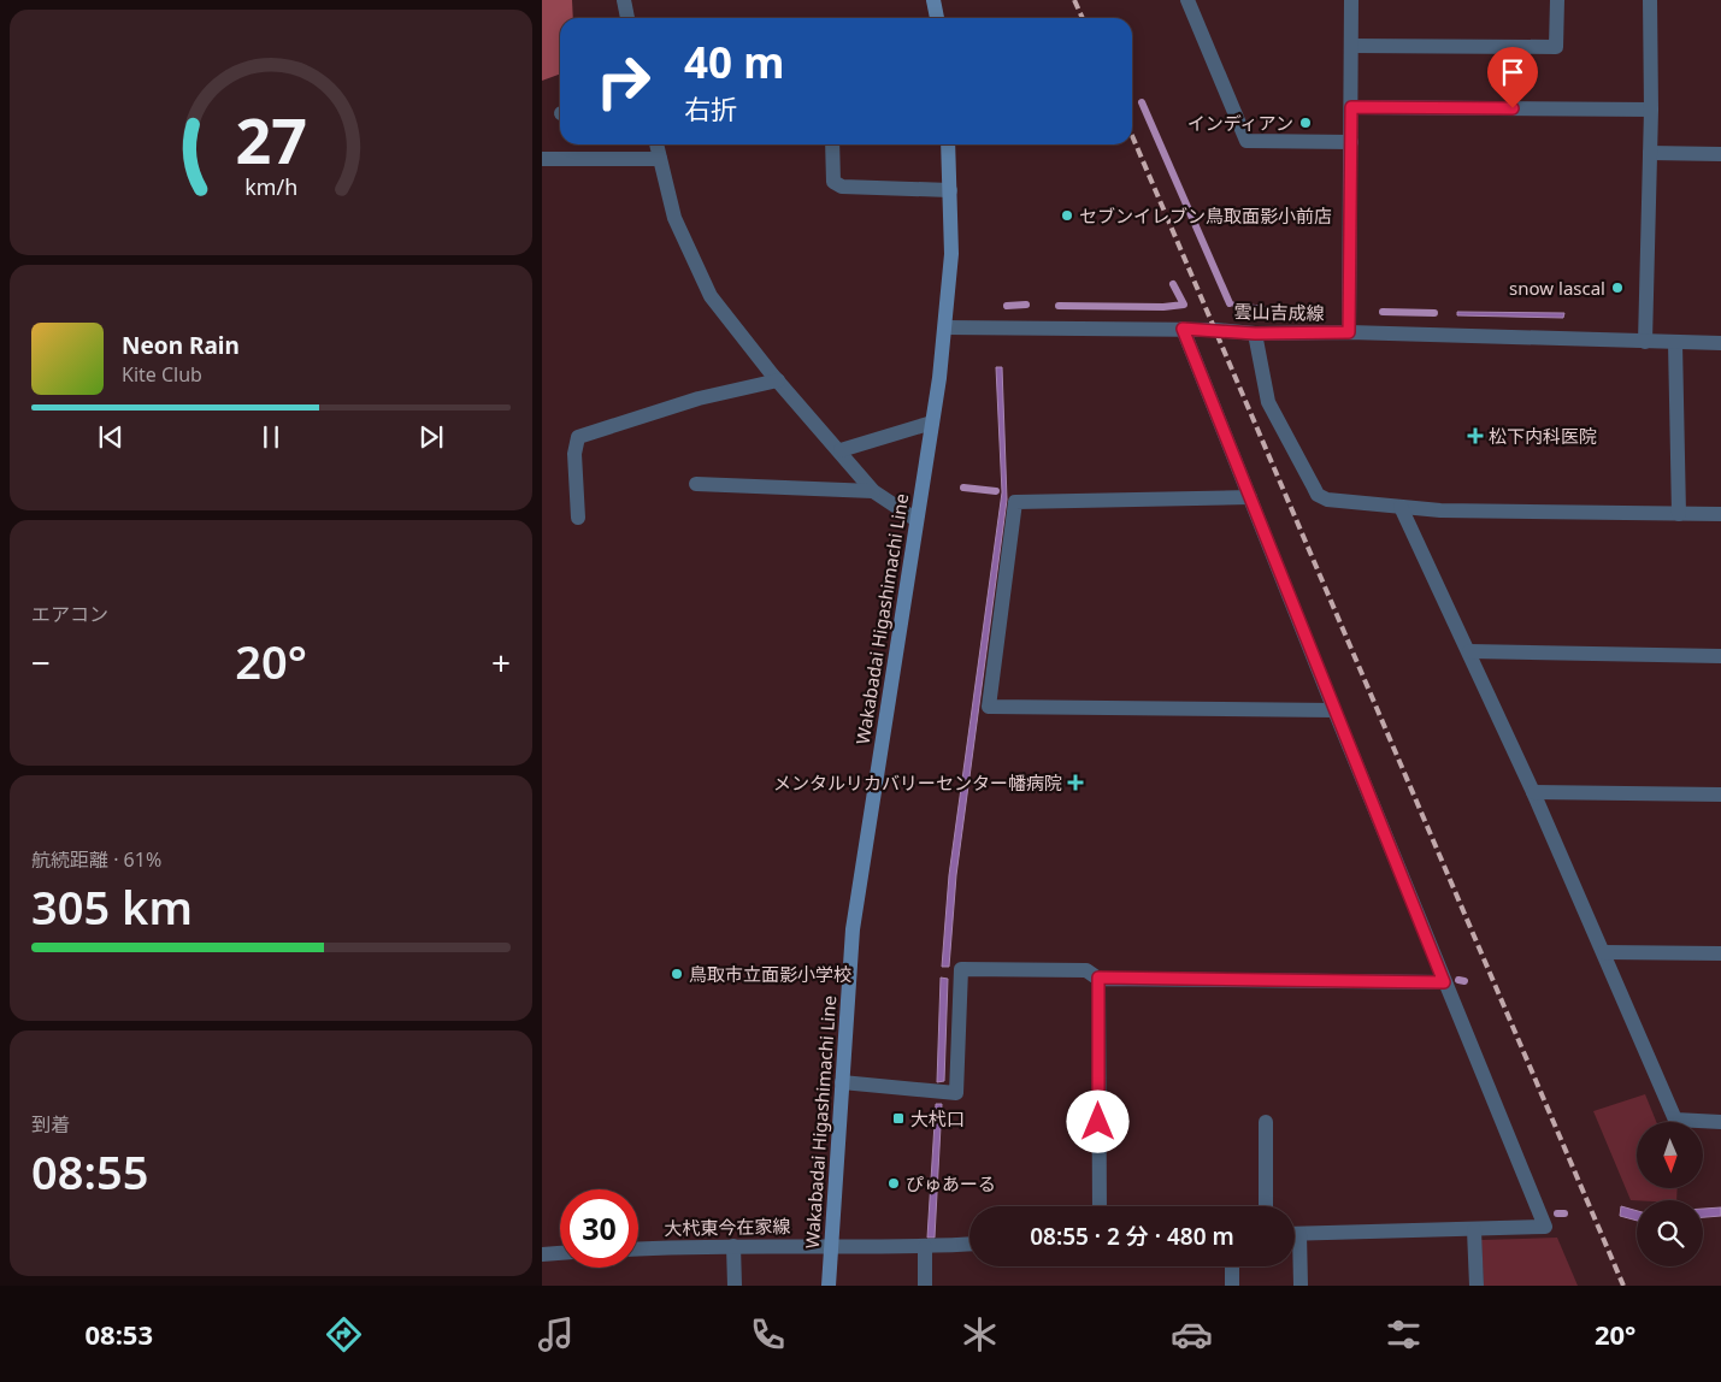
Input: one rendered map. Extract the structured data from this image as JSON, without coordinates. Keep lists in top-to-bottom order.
{
  "streets": {
    "main road": ["Wakabadai Higashimachi Line"],
    "street": ["雲山吉成線", "大杙東今在家線"]
  },
  "crossings": [
    ["雲山吉成線", "Wakabadai Higashimachi Line"],
    ["Wakabadai Higashimachi Line", "大杙東今在家線"]
  ],
  "places": {
    "other": [
      "インディアン",
      "セブンイレブン鳥取面影小前店",
      "snow lascal",
      "鳥取市立面影小学校",
      "ぴゅあーる"
    ],
    "health": ["松下内科医院", "メンタルリカバリーセンター幡病院"],
    "transit": ["大杙口"]
  },
  "north": "bottom",
  "page": {
    "turn": ["40 m", "右折"],
    "song": ["Neon Rain", "Kite Club"],
    "tile": [
      "エアコン",
      ["航続距離 · 61%", "305 km"],
      ["到着", "08:55"]
    ],
    "heat": ["−", "20°", "+"],
    "limit": "30",
    "trip": "08:55 · 2 分 · 480 m",
    "tabs": ["08:53", "20°"],
    "gauge": ["27", "km/h"]
  }
}
